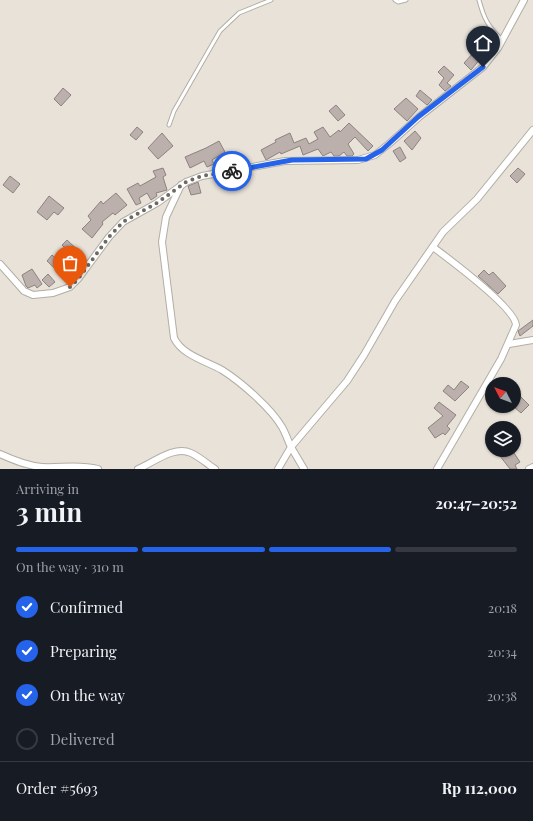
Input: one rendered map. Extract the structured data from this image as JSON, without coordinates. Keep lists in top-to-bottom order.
{
  "north": "top left",
  "page": {
    "heading": ["3 min", "Arriving in", "20:47–20:52"],
    "panel": ["Order #5693", "Rp 112,000"],
    "bar": "On the way · 310 m",
    "list": [
      ["Confirmed", "20:18"],
      ["Preparing", "20:34"],
      ["On the way", "20:38"],
      "Delivered"
    ]
  }
}
